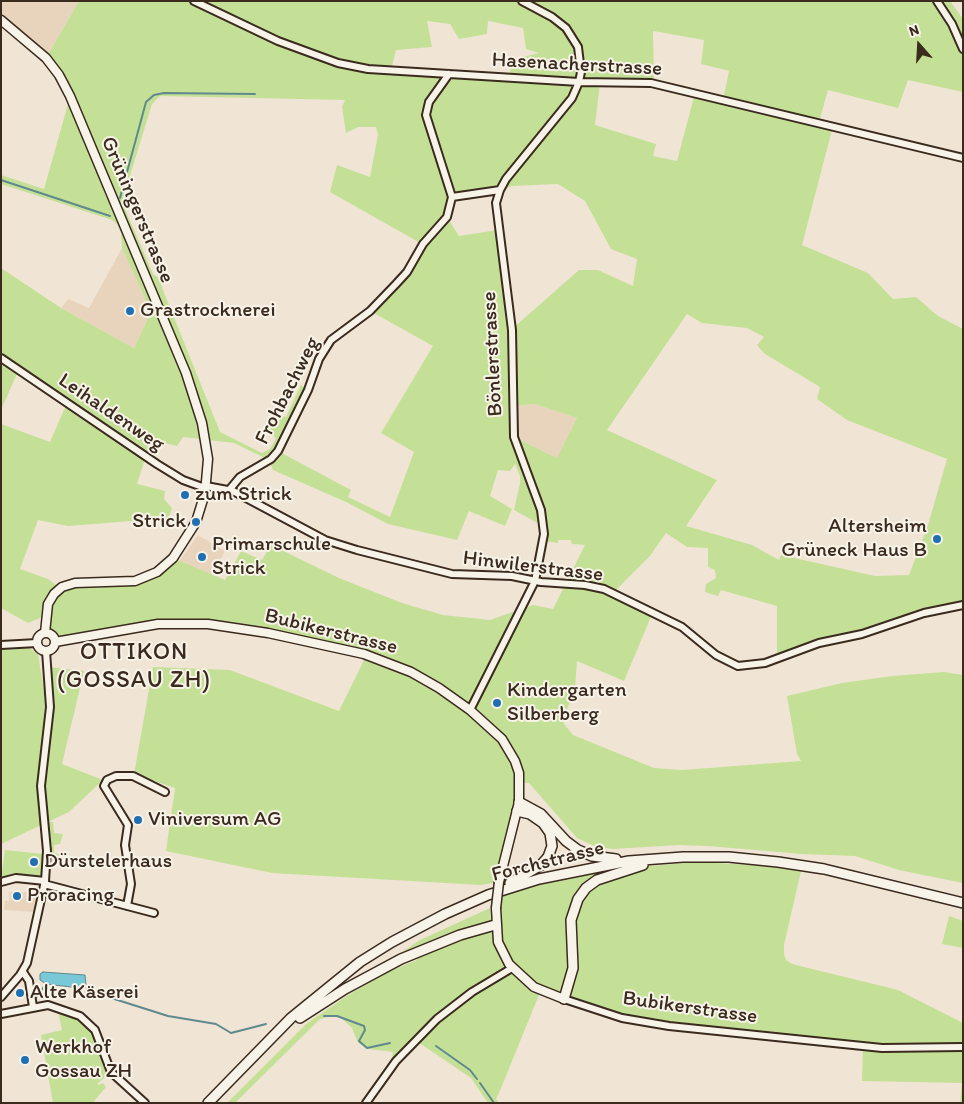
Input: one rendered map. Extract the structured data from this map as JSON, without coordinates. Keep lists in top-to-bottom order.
{
  "streets": {
    "highway": ["Forchstrasse"],
    "main road": ["Grüningerstrasse", "Bubikerstrasse"],
    "street": [
      "Hasenacherstrasse",
      "Bönlerstrasse",
      "Frohbachweg",
      "Leihaldenweg",
      "Hinwilerstrasse"
    ]
  },
  "crossings": [
    ["Hasenacherstrasse", "Bönlerstrasse"],
    ["Grüningerstrasse", "Leihaldenweg"],
    ["Grüningerstrasse", "Hinwilerstrasse"],
    ["Grüningerstrasse", "Bubikerstrasse"],
    ["Bönlerstrasse", "Hinwilerstrasse"],
    ["Bönlerstrasse", "Bubikerstrasse"],
    ["Frohbachweg", "Hinwilerstrasse"],
    ["Leihaldenweg", "Hinwilerstrasse"]
  ],
  "districts": ["OTTIKON (GOSSAU ZH)"],
  "places": [
    "Grastrocknerei",
    "zum Strick",
    "Strick",
    "Altersheim Grüneck Haus B",
    "Primarschule Strick",
    "Kindergarten Silberberg",
    "Viniversum AG",
    "Dürstelerhaus",
    "Proracing",
    "Alte Käserei",
    "Werkhof Gossau ZH"
  ],
  "north": "top"
}
